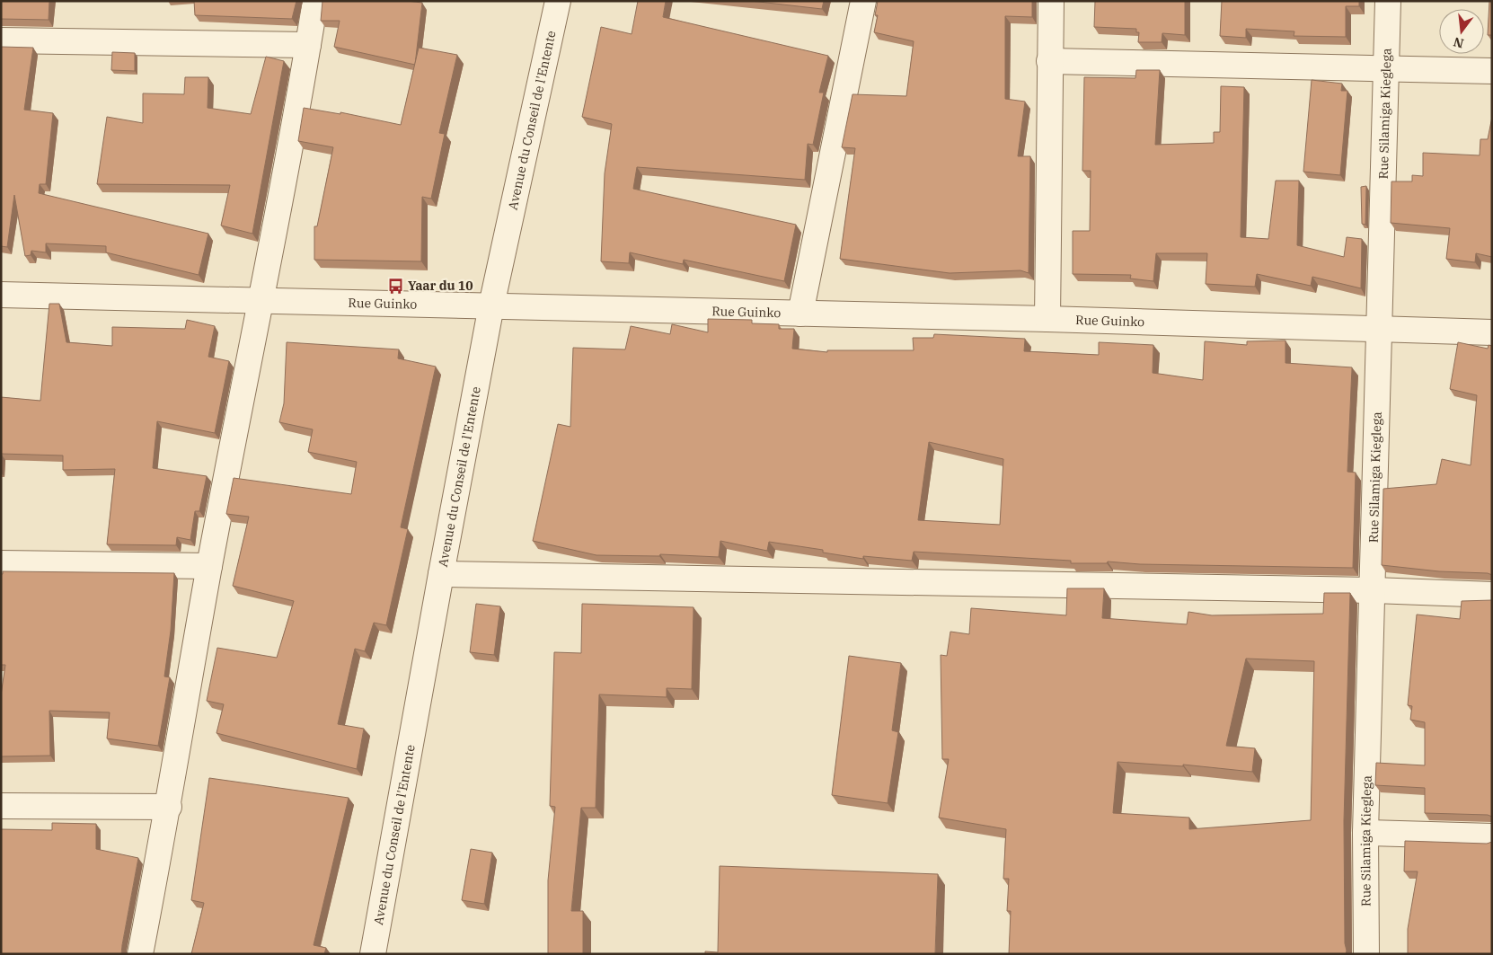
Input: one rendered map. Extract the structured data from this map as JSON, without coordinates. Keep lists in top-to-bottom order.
{
  "streets": {
    "street": ["Rue Silamiga Kieglega", "Avenue du Conseil de l'Entente", "Rue Guinko"]
  },
  "crossings": [
    ["Rue Silamiga Kieglega", "Rue Guinko"],
    ["Avenue du Conseil de l'Entente", "Rue Guinko"]
  ],
  "places": {
    "bus stop": ["Yaar du 10"]
  },
  "north": "bottom"
}
